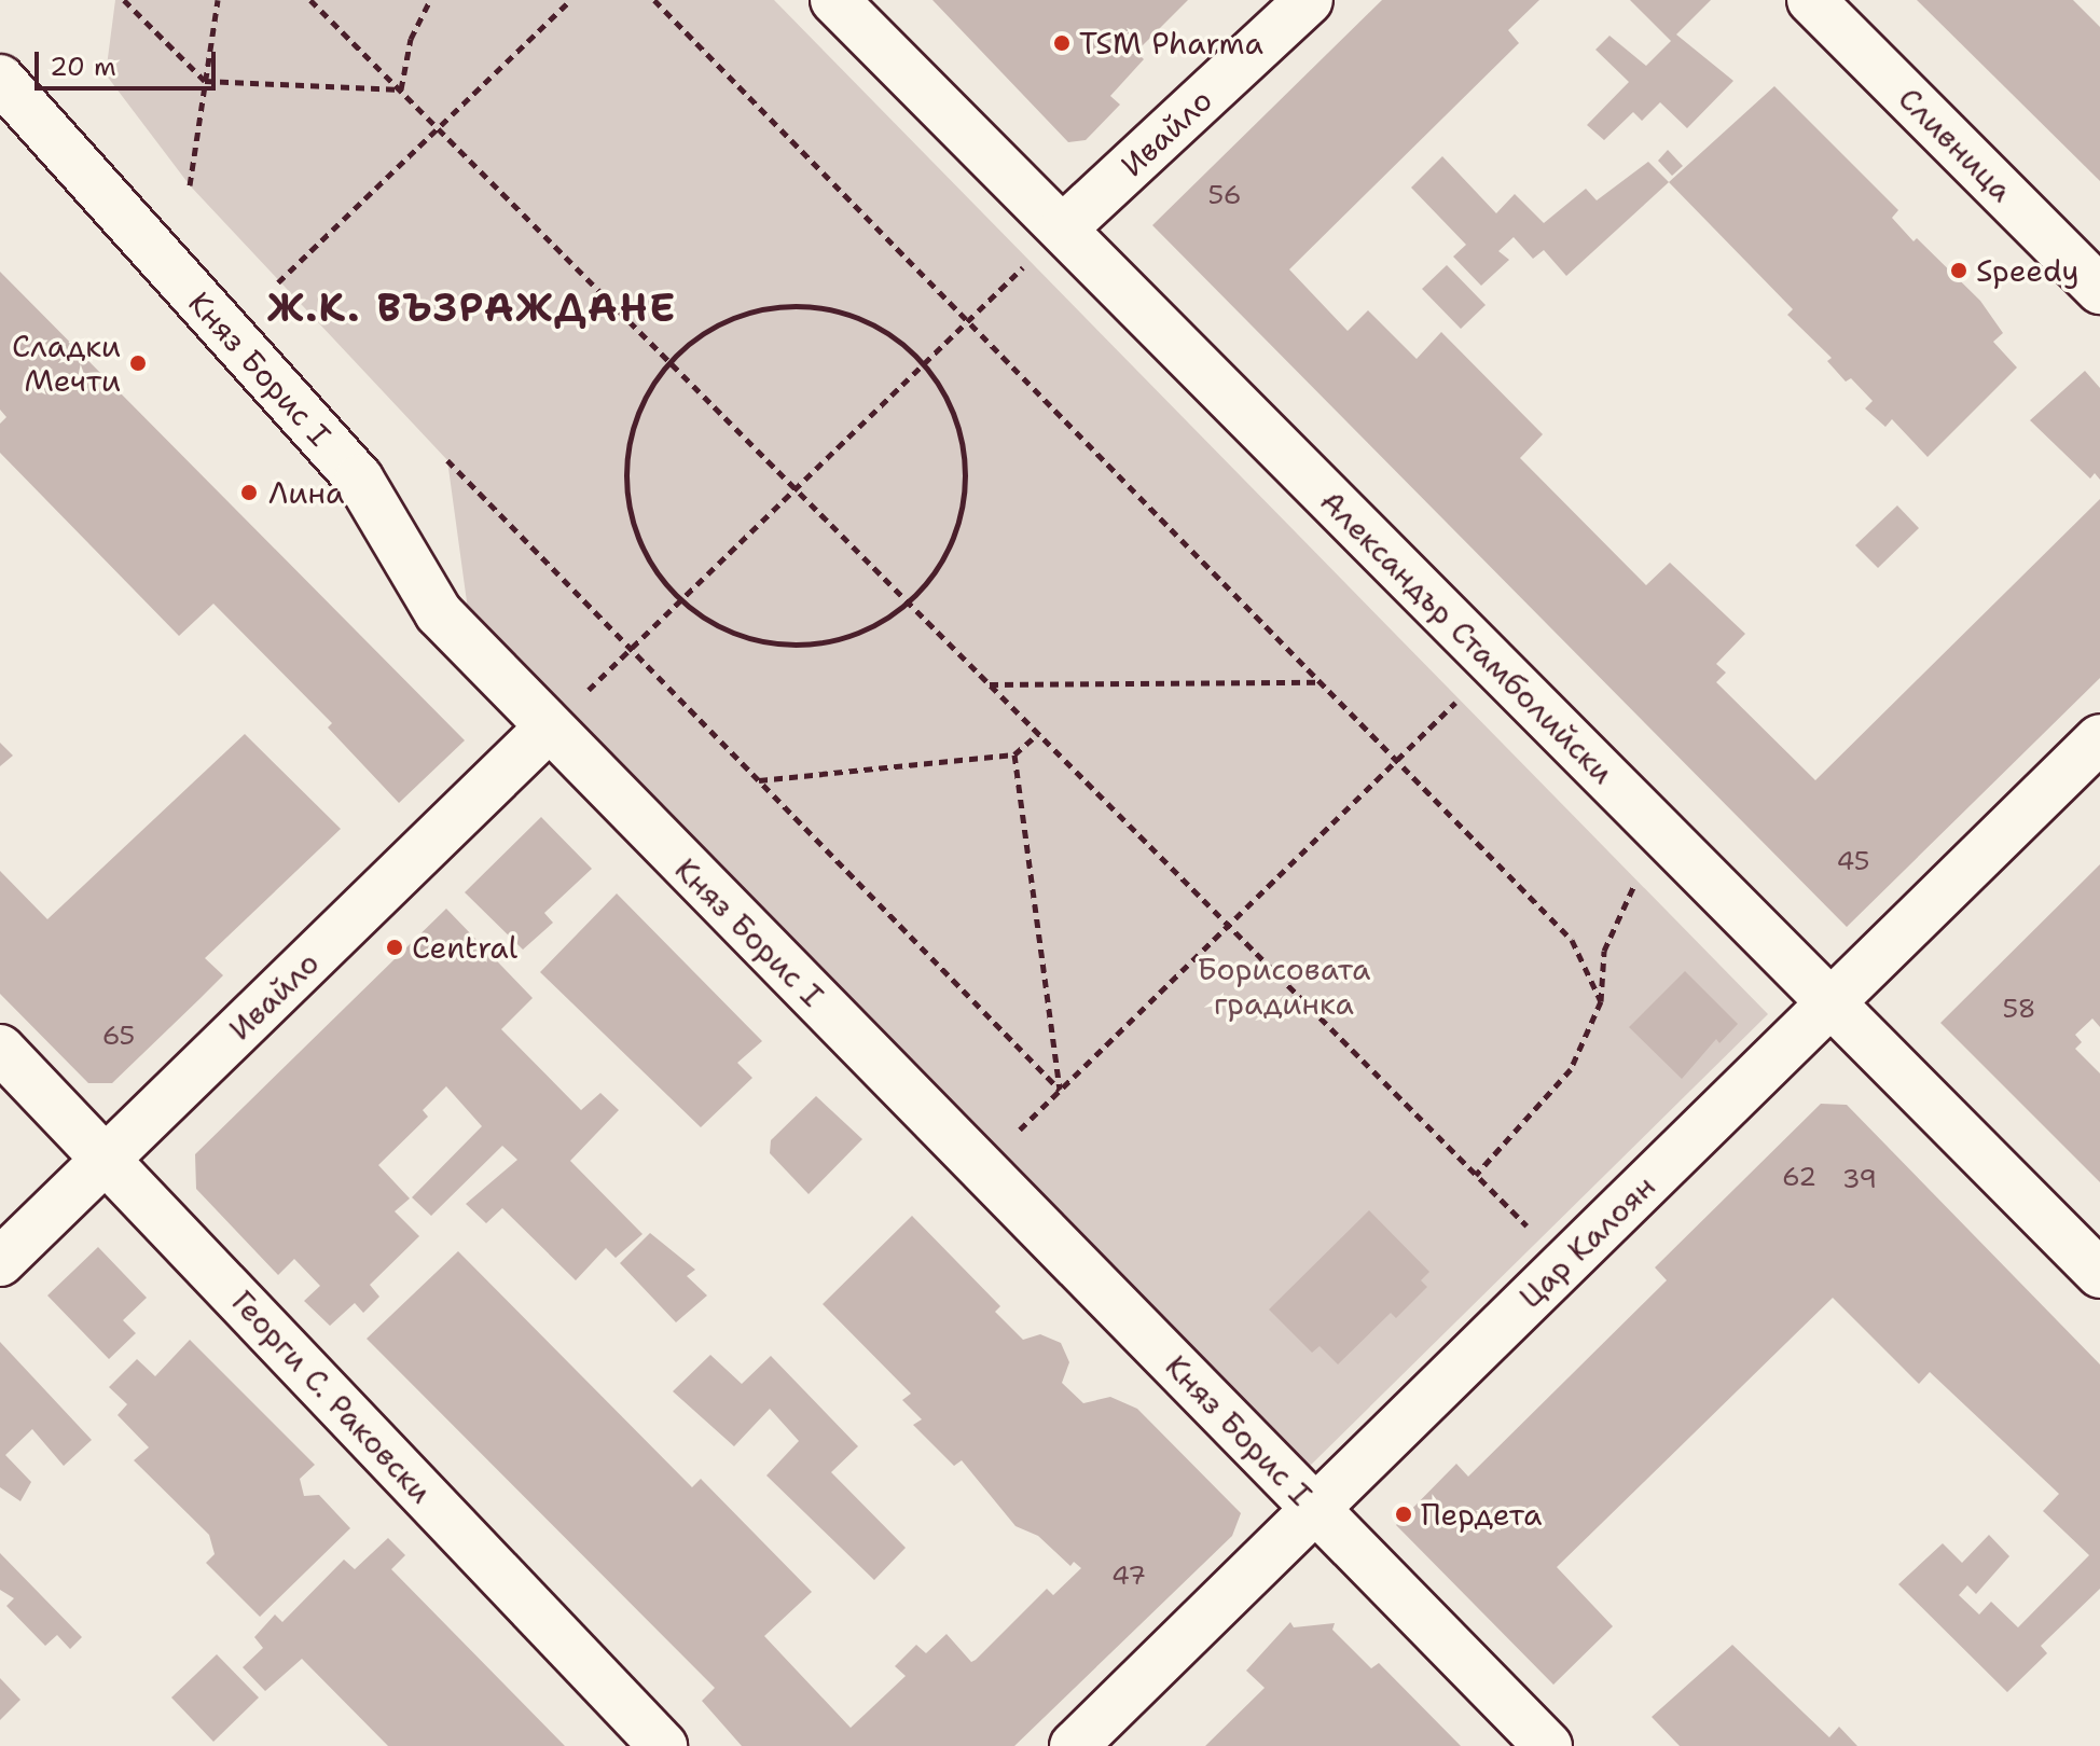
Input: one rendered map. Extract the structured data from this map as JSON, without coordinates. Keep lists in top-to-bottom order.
{
  "streets": {
    "street": [
      "Ивайло",
      "Сливница",
      "Княз Борис I",
      "Александър Стамболийски",
      "Цар Калоян",
      "Георги С. Раковски"
    ]
  },
  "crossings": [
    ["Ивайло", "Княз Борис I"],
    ["Ивайло", "Александър Стамболийски"],
    ["Ивайло", "Георги С. Раковски"],
    ["Княз Борис I", "Цар Калоян"],
    ["Александър Стамболийски", "Цар Калоян"]
  ],
  "districts": ["Ж.К. ВЪЗРАЖДАНЕ"],
  "parks": ["Борисовата градинка"],
  "places": [
    "TSM Pharma",
    "Speedy",
    "Сладки Мечти",
    "Лина",
    "Central",
    "Пердета"
  ],
  "house_numbers": [
    "56",
    "45",
    "58",
    "65",
    "62",
    "39",
    "47"
  ],
  "scale_bar": "20 m"
}
